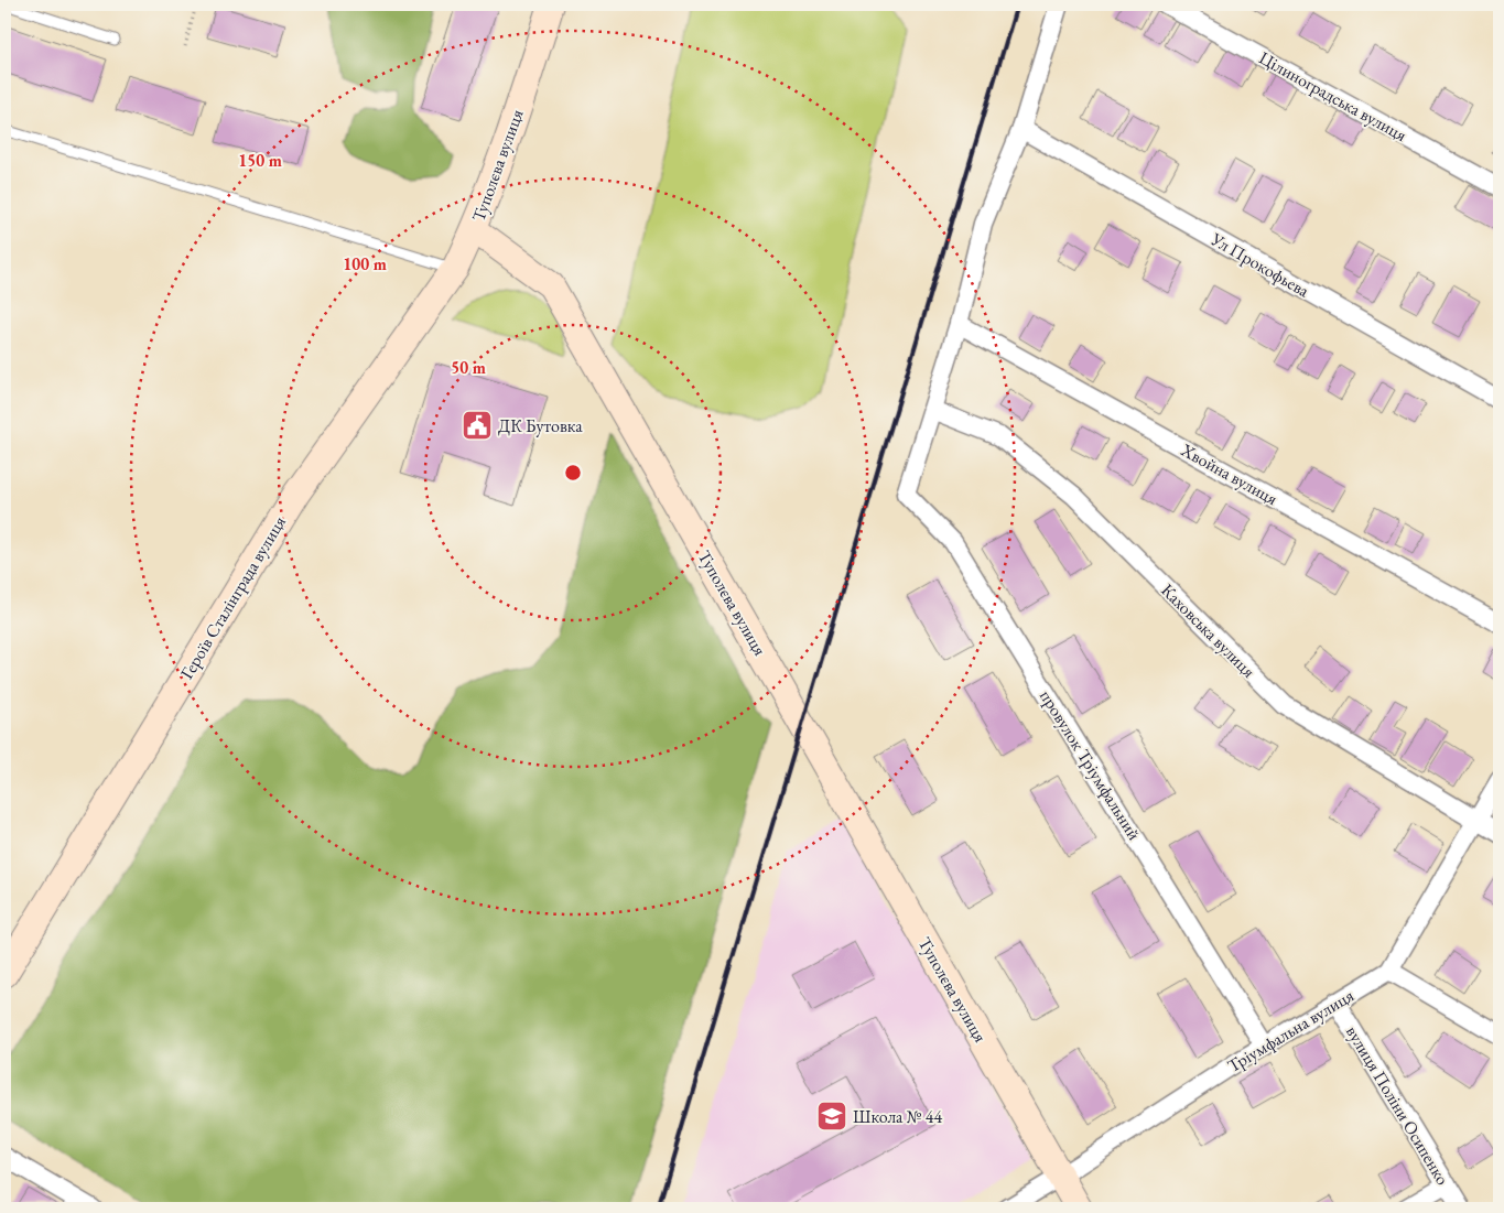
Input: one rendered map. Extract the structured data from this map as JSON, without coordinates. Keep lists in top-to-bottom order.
{
  "streets": {
    "street": [
      "Цілиноградська вулиця",
      "Туполєва вулиця",
      "Ул Прокофьева",
      "Хвойна вулиця",
      "Героїв Сталінграда вулиця",
      "Каховська вулиця",
      "провулок Тріумфальний",
      "Тріумфальна вулиця",
      "вулиця Поліни Осипенко"
    ]
  },
  "crossings": [
    ["Туполєва вулиця", "Героїв Сталінграда вулиця"],
    ["Туполєва вулиця", "Тріумфальна вулиця"],
    ["Каховська вулиця", "провулок Тріумфальний"],
    ["провулок Тріумфальний", "Тріумфальна вулиця"],
    ["Тріумфальна вулиця", "вулиця Поліни Осипенко"]
  ],
  "places": {
    "public building": ["ДК Бутовка"],
    "school or university": ["Школа № 44"]
  },
  "rings": ["150 m", "100 m", "50 m"]
}
